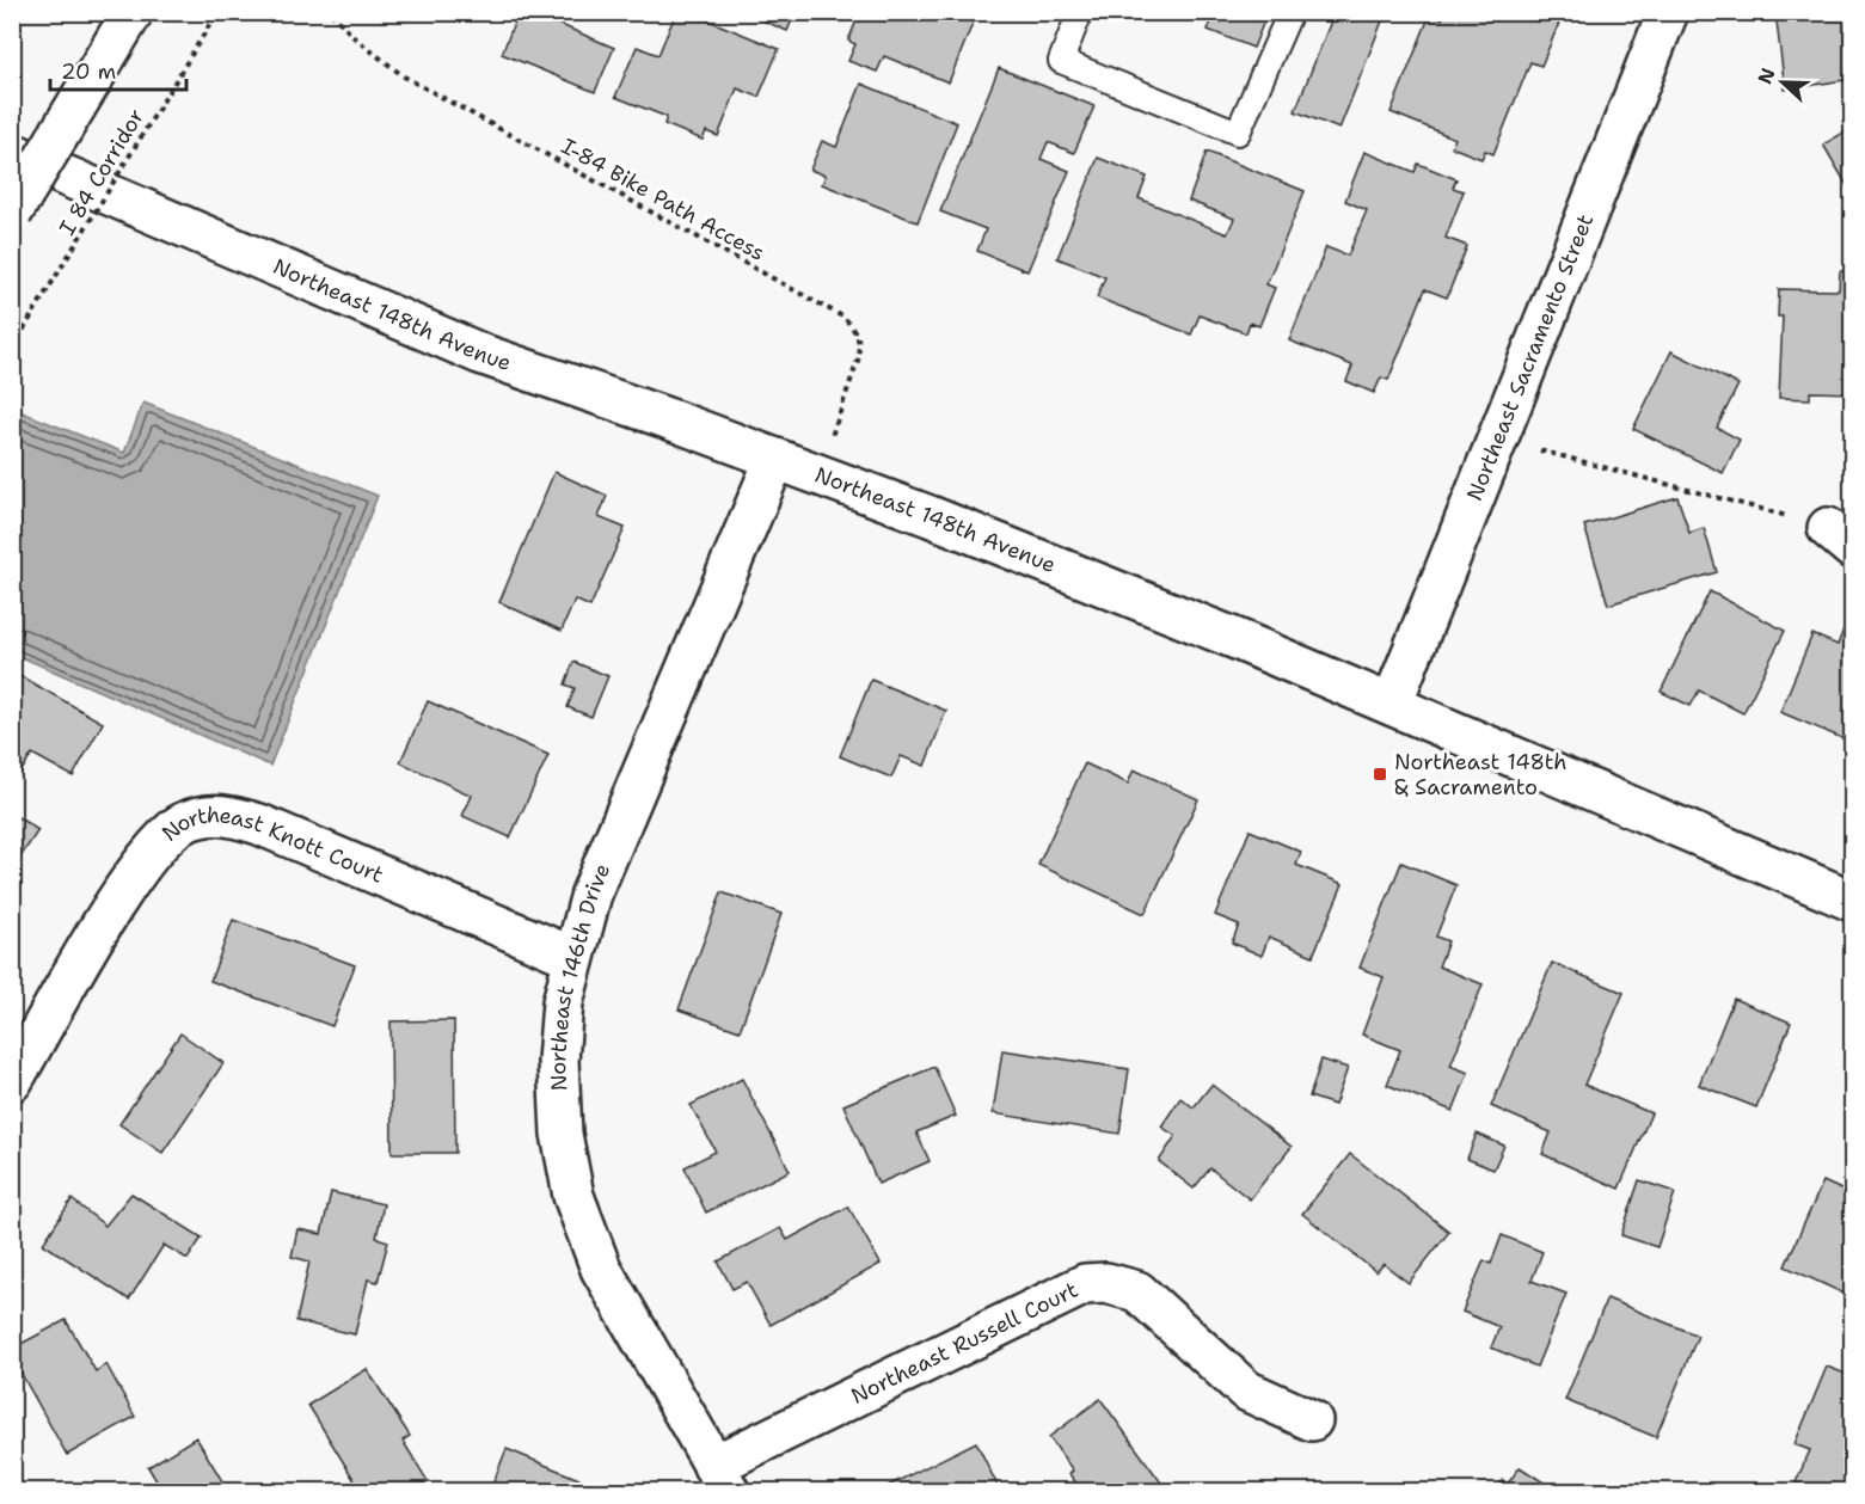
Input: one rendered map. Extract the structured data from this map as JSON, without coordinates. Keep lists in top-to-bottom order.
{
  "streets": {
    "main road": [
      "Northeast 148th Avenue",
      "Northeast Sacramento Street",
      "Northeast Knott Court",
      "Northeast 146th Drive",
      "Northeast Russell Court"
    ],
    "path": ["I 84 Corridor", "I-84 Bike Path Access"]
  },
  "crossings": [
    ["I-84 Bike Path Access", "Northeast 148th Avenue"],
    ["Northeast 148th Avenue", "Northeast Sacramento Street"],
    ["Northeast 148th Avenue", "Northeast 146th Drive"],
    ["Northeast Knott Court", "Northeast 146th Drive"],
    ["Northeast 146th Drive", "Northeast Russell Court"]
  ],
  "places": {
    "transit": ["Northeast 148th & Sacramento"]
  },
  "scale_bar": "20 m",
  "north": "left"
}
